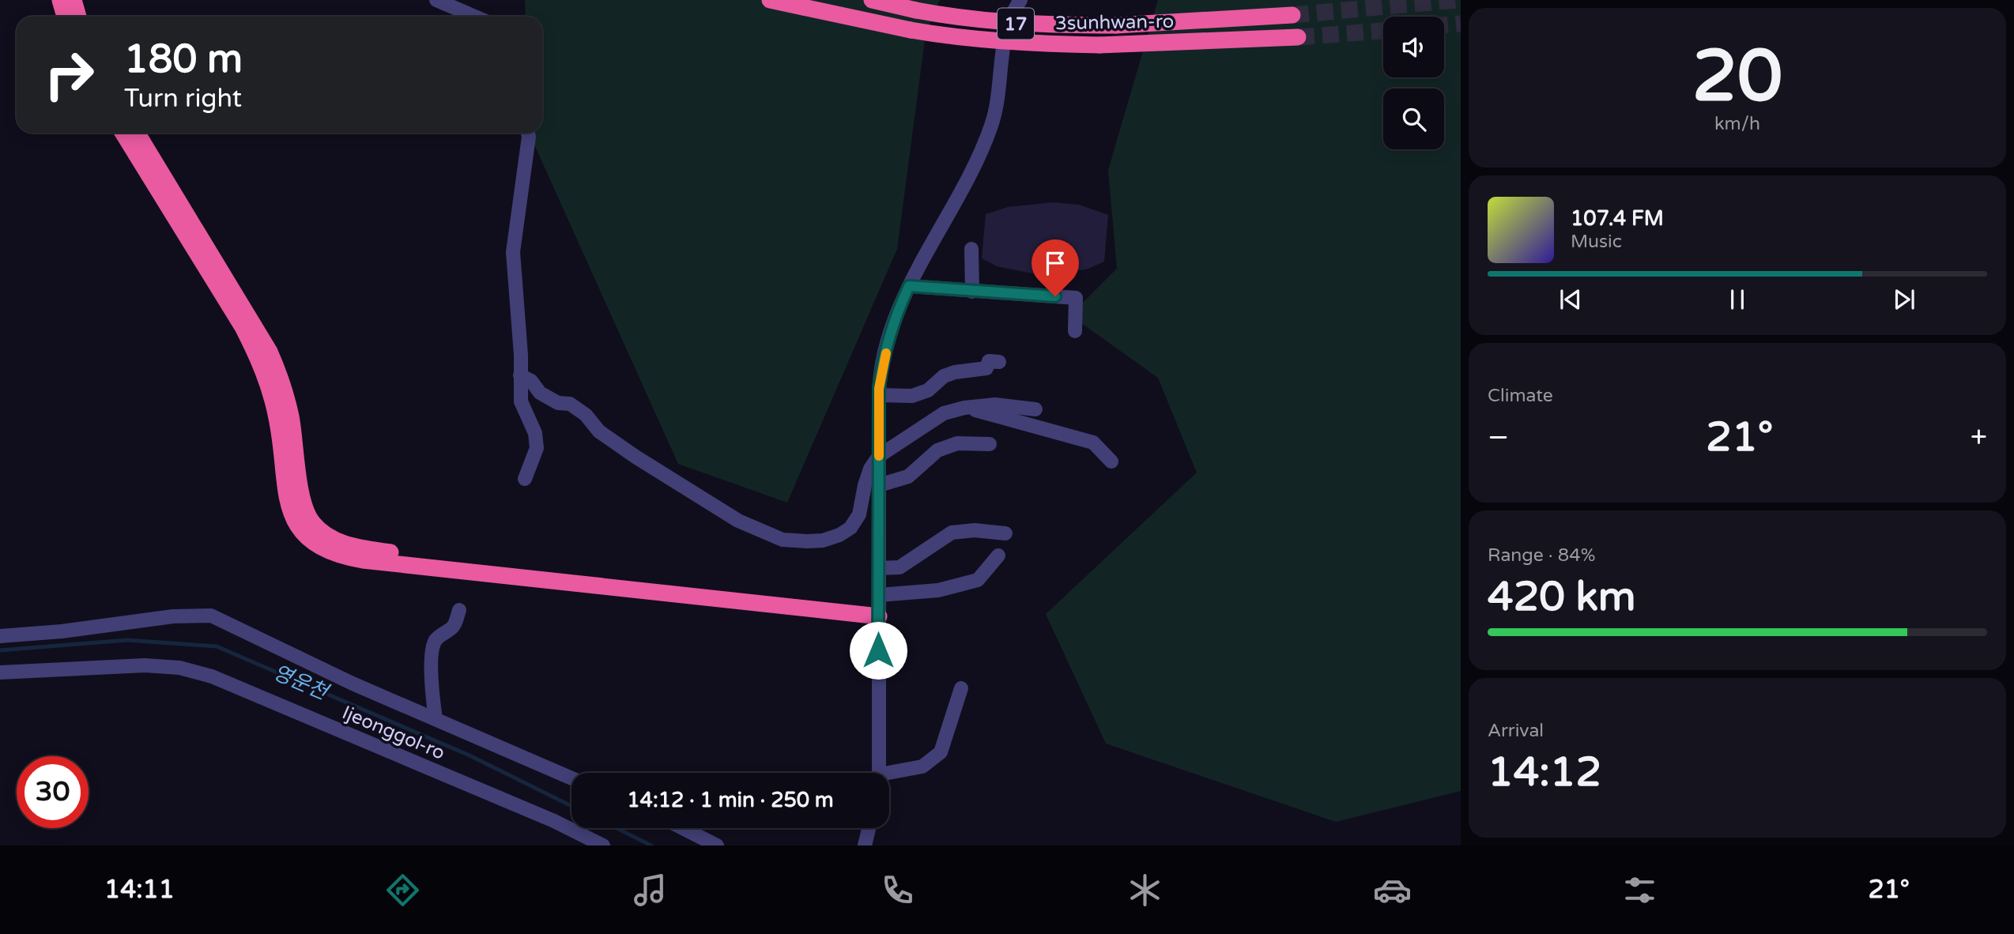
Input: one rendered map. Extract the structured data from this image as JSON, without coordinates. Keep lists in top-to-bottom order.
{
  "streets": {
    "highway": ["3sunhwan-ro", "17"],
    "street": ["Ijeonggol-ro"]
  },
  "water": ["영운천"],
  "page": {
    "tile": [
      ["20", "km/h"],
      "Climate",
      ["Range · 84%", "420 km"],
      ["Arrival", "14:12"]
    ],
    "turn": ["180 m", "Turn right"],
    "song": ["107.4 FM", "Music"],
    "heat": ["−", "21°", "+"],
    "limit": "30",
    "trip": "14:12 · 1 min · 250 m",
    "tabs": ["14:11", "21°"]
  }
}
